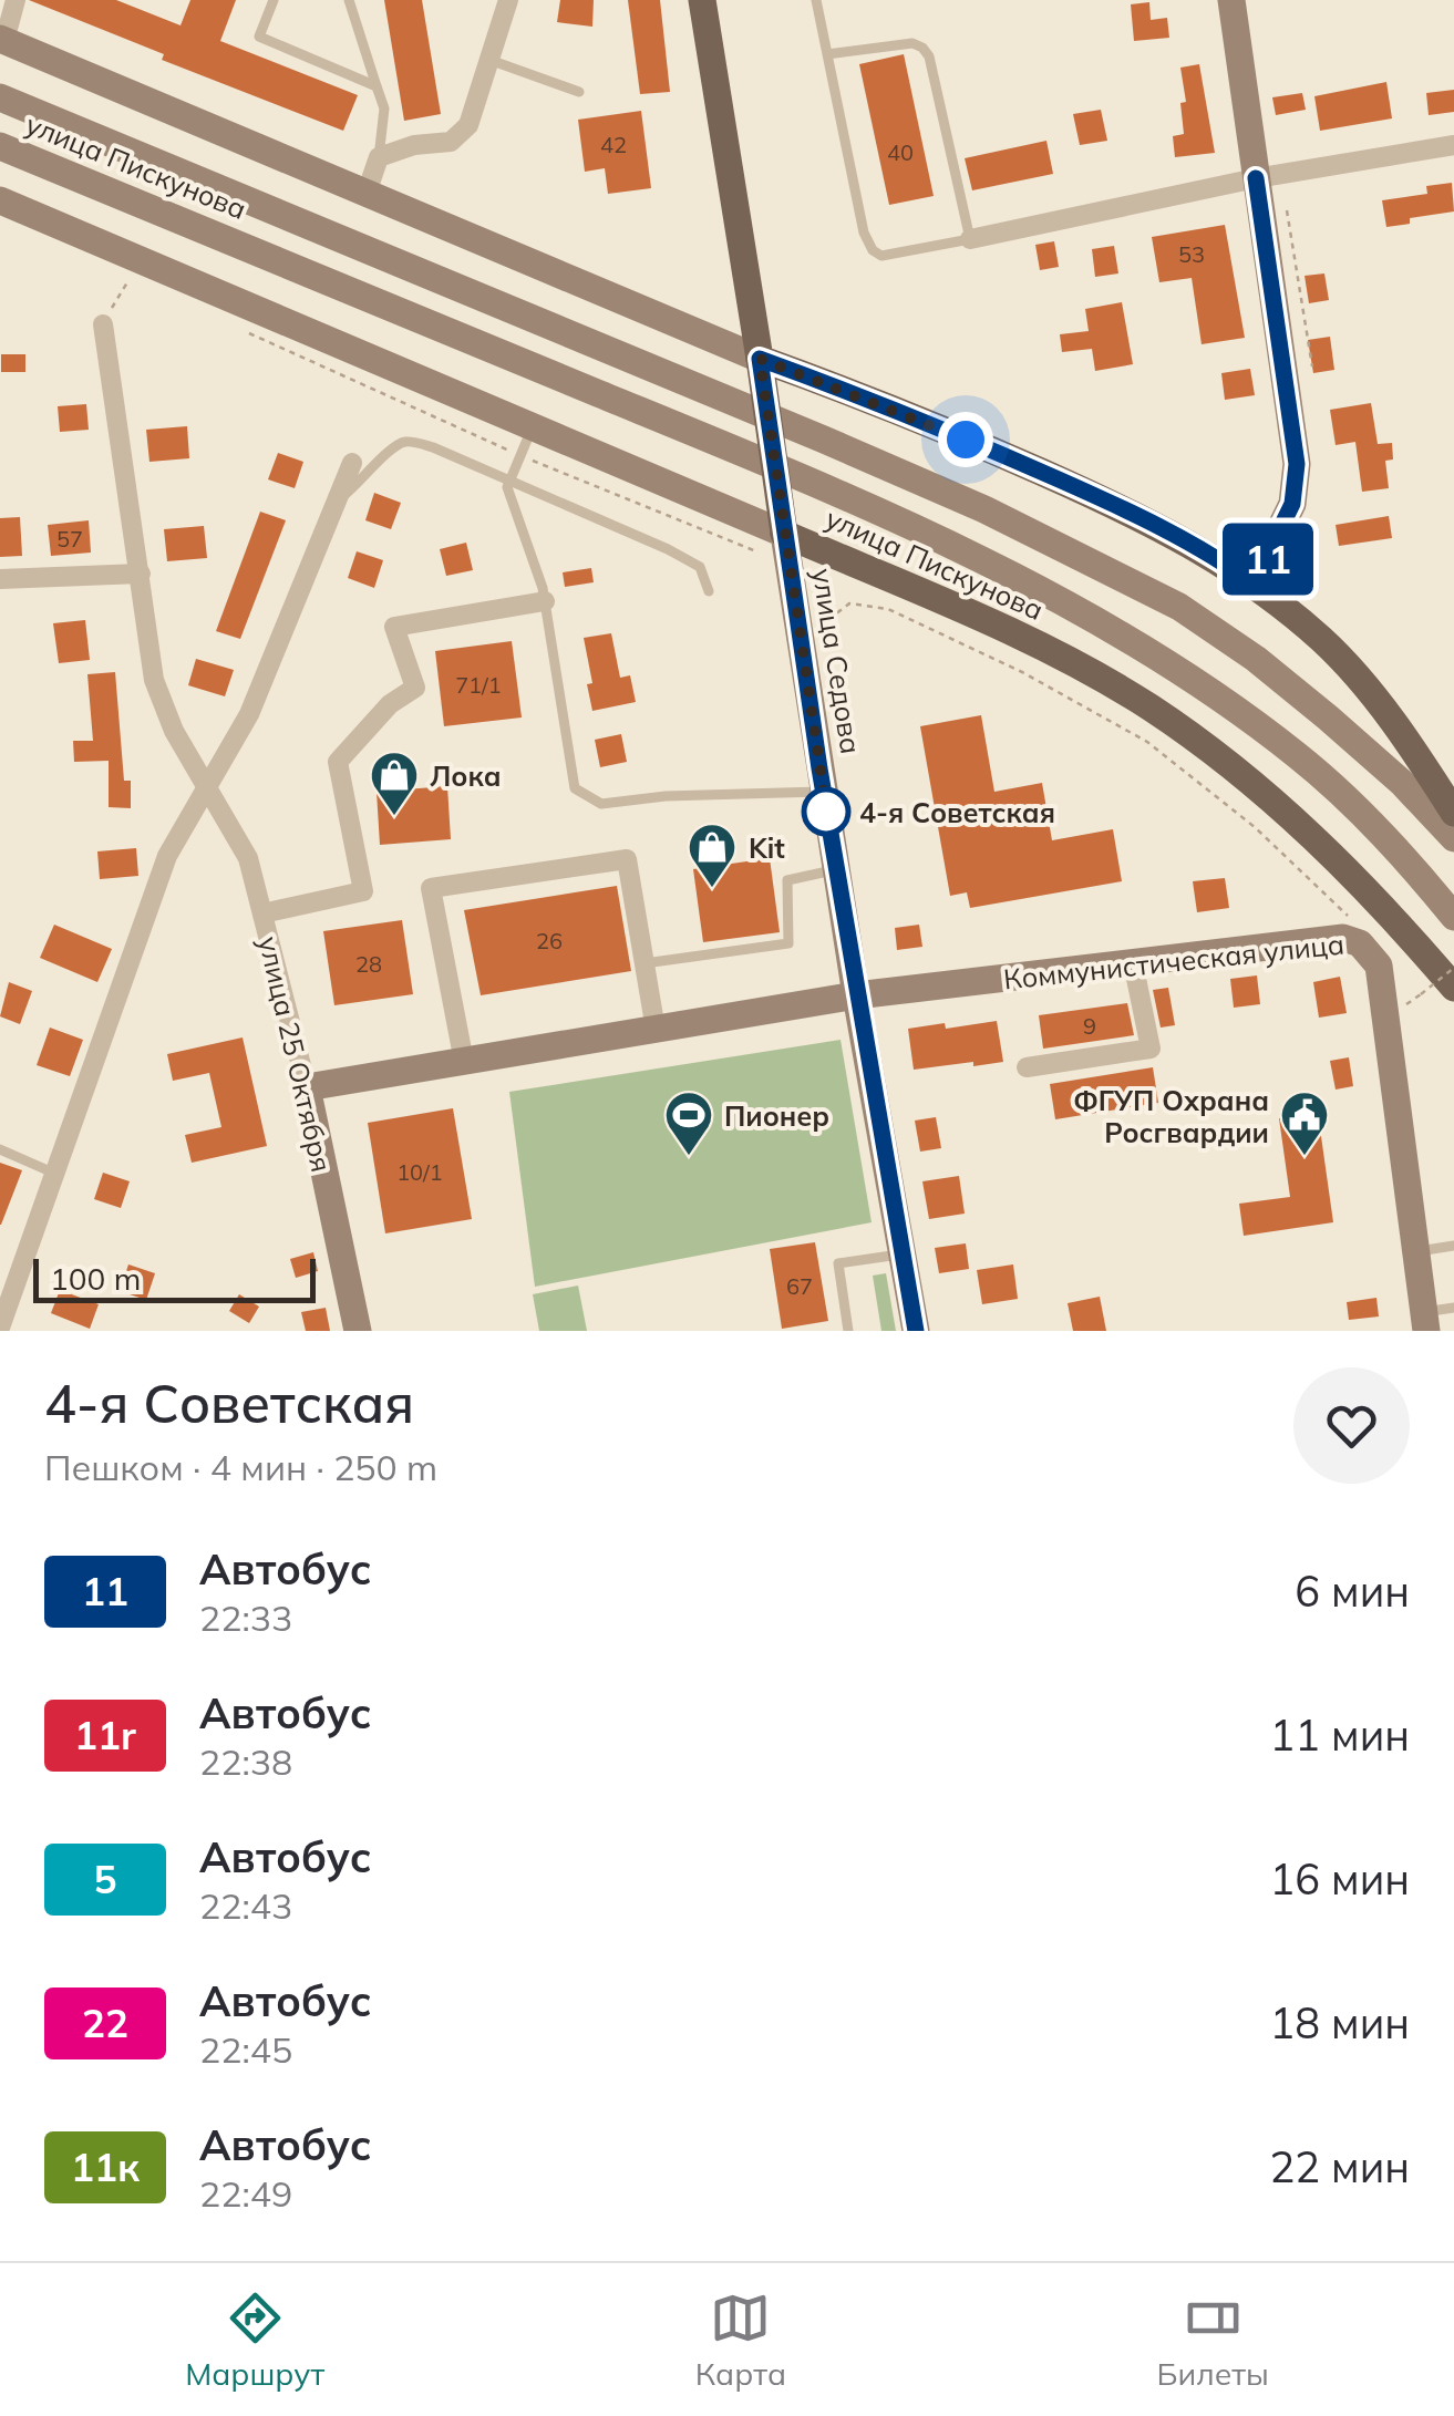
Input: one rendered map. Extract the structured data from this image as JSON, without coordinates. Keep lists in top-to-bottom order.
{
  "streets": {
    "main road": [
      "улица Пискунова",
      "улица Седова",
      "Коммунистическая улица",
      "улица 25 Октября"
    ]
  },
  "crossings": [
    ["улица Пискунова", "улица Седова"],
    ["улица Седова", "Коммунистическая улица"],
    ["Коммунистическая улица", "улица 25 Октября"]
  ],
  "places": {
    "other": ["4-я Советская"],
    "shop": ["Лока", "Kit"],
    "sports": ["Пионер"],
    "public building": ["ФГУП Охрана Росгвардии"]
  },
  "lines": ["bus line 11"],
  "house_numbers": [
    "42",
    "40",
    "53",
    "57",
    "71/1",
    "26",
    "28",
    "9",
    "10/1",
    "67"
  ],
  "scale_bar": "100 m",
  "page": {
    "on_map": "11",
    "scale": "100 m",
    "heading": ["4-я Советская", "Пешком · 4 мин · 250 m"],
    "list": [
      {
        "mark": "11",
        "name": "Автобус",
        "note": "22:33",
        "value": "6 мин"
      },
      {
        "mark": "11r",
        "name": "Автобус",
        "note": "22:38",
        "value": "11 мин"
      },
      {
        "mark": "5",
        "name": "Автобус",
        "note": "22:43",
        "value": "16 мин"
      },
      {
        "mark": "22",
        "name": "Автобус",
        "note": "22:45",
        "value": "18 мин"
      },
      {
        "mark": "11к",
        "name": "Автобус",
        "note": "22:49",
        "value": "22 мин"
      }
    ],
    "tabs": ["Маршрут", "Карта", "Билеты"]
  }
}
